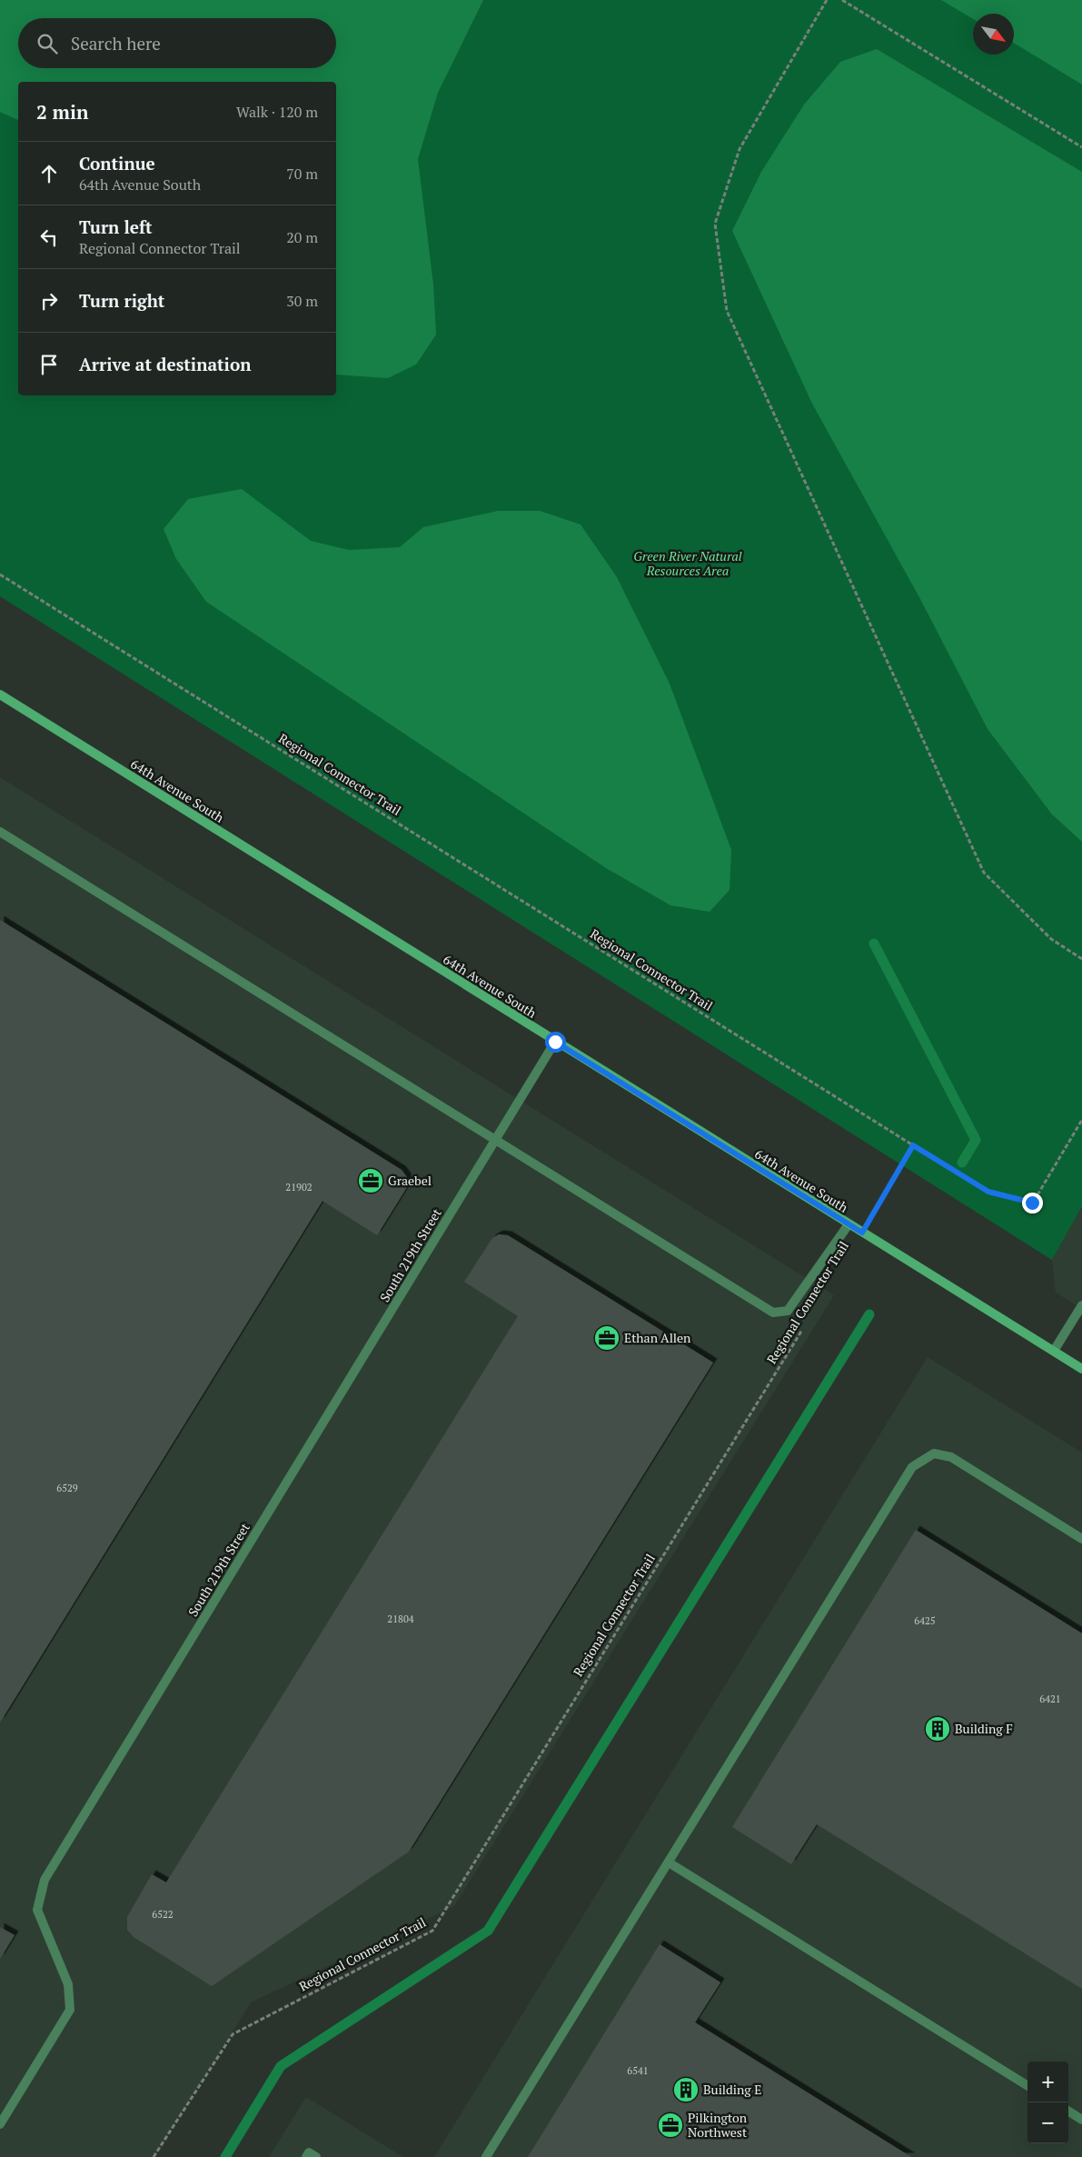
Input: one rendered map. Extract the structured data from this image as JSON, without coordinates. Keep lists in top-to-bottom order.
{
  "streets": {
    "street": ["64th Avenue South"],
    "lane": ["South 219th Street"],
    "path": ["Regional Connector Trail"]
  },
  "crossings": [
    ["Regional Connector Trail", "64th Avenue South"],
    ["64th Avenue South", "South 219th Street"]
  ],
  "parks": ["Green River Natural Resources Area"],
  "places": {
    "office": ["Graebel", "Ethan Allen", "Pilkington Northwest"],
    "building": ["Building F", "Building E"]
  },
  "house_numbers": [
    "21902",
    "6529",
    "21804",
    "6425",
    "6421",
    "6522",
    "6541"
  ],
  "north": "bottom right",
  "page": {
    "search": "Search here",
    "heading": ["2 min", "Walk · 120 m"],
    "list": [
      ["Continue", "64th Avenue South", "70 m"],
      ["Turn left", "Regional Connector Trail", "20 m"],
      ["Turn right", "30 m"],
      "Arrive at destination"
    ],
    "map_buttons": ["+", "−"]
  }
}
